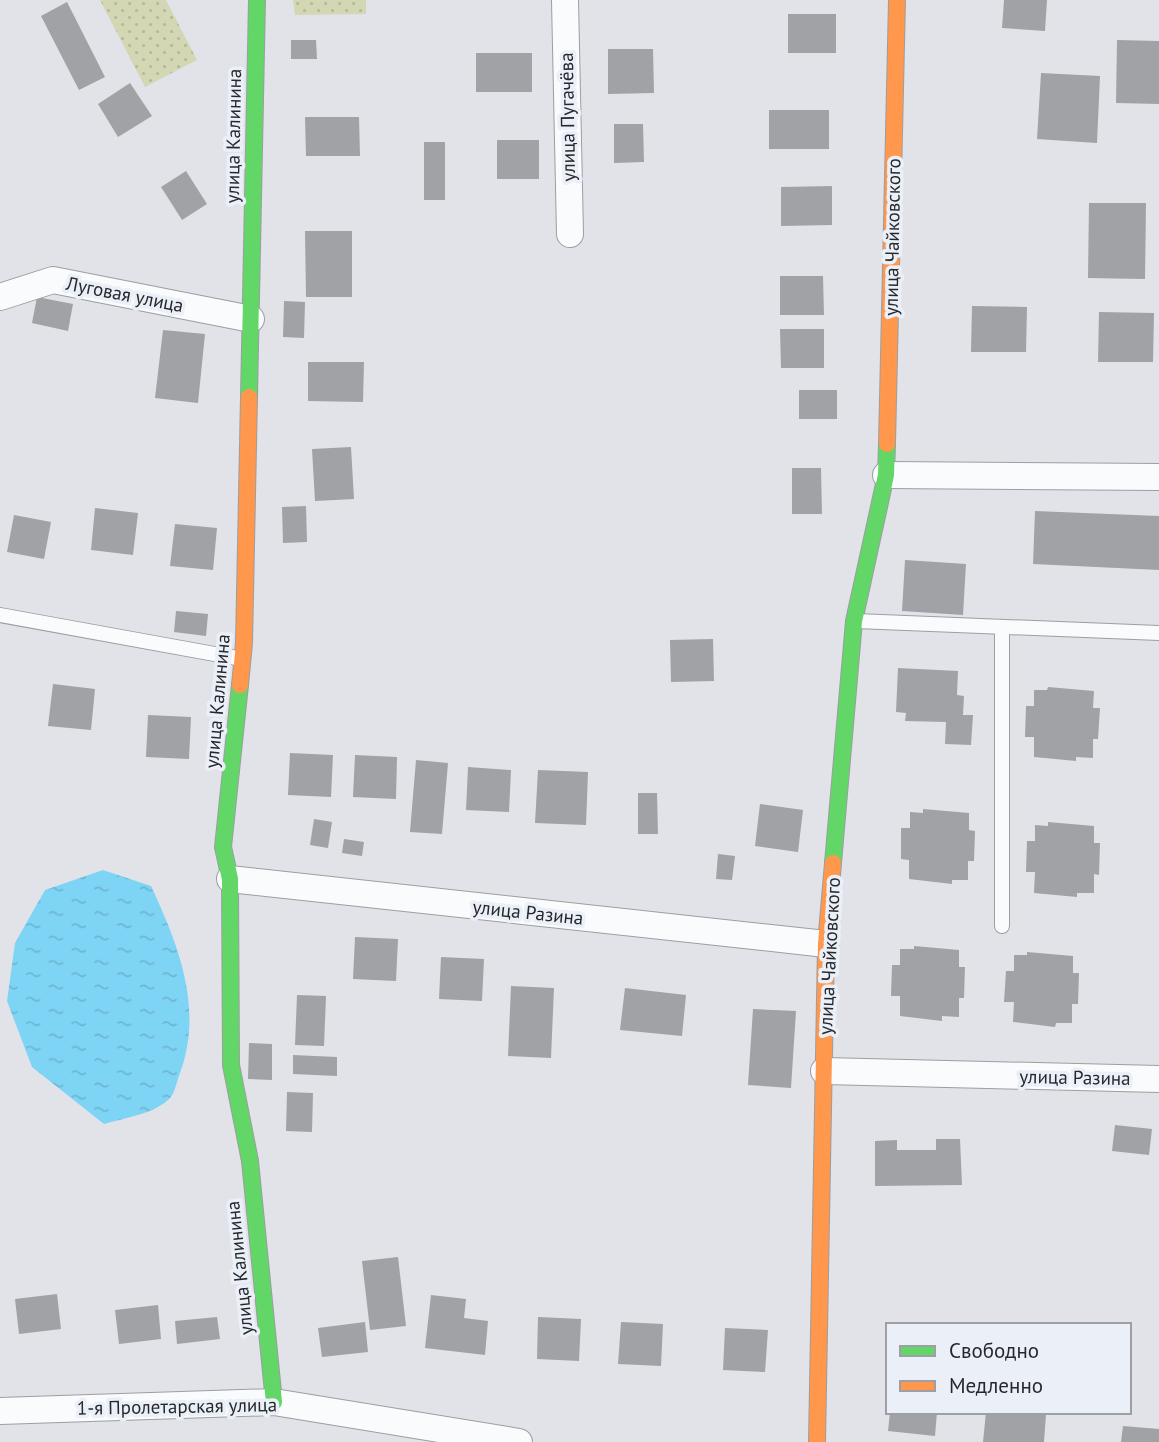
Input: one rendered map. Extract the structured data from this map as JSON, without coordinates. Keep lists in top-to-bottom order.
{
  "streets": {
    "street": [
      "улица Пугачёва",
      "улица Калинина",
      "улица Чайковского",
      "Луговая улица",
      "улица Разина",
      "1-я Пролетарская улица"
    ]
  },
  "crossings": [
    ["улица Калинина", "Луговая улица"],
    ["улица Калинина", "улица Разина"],
    ["улица Калинина", "1-я Пролетарская улица"],
    ["улица Чайковского", "улица Разина"]
  ],
  "legend": ["Свободно", "Медленно"]
}
